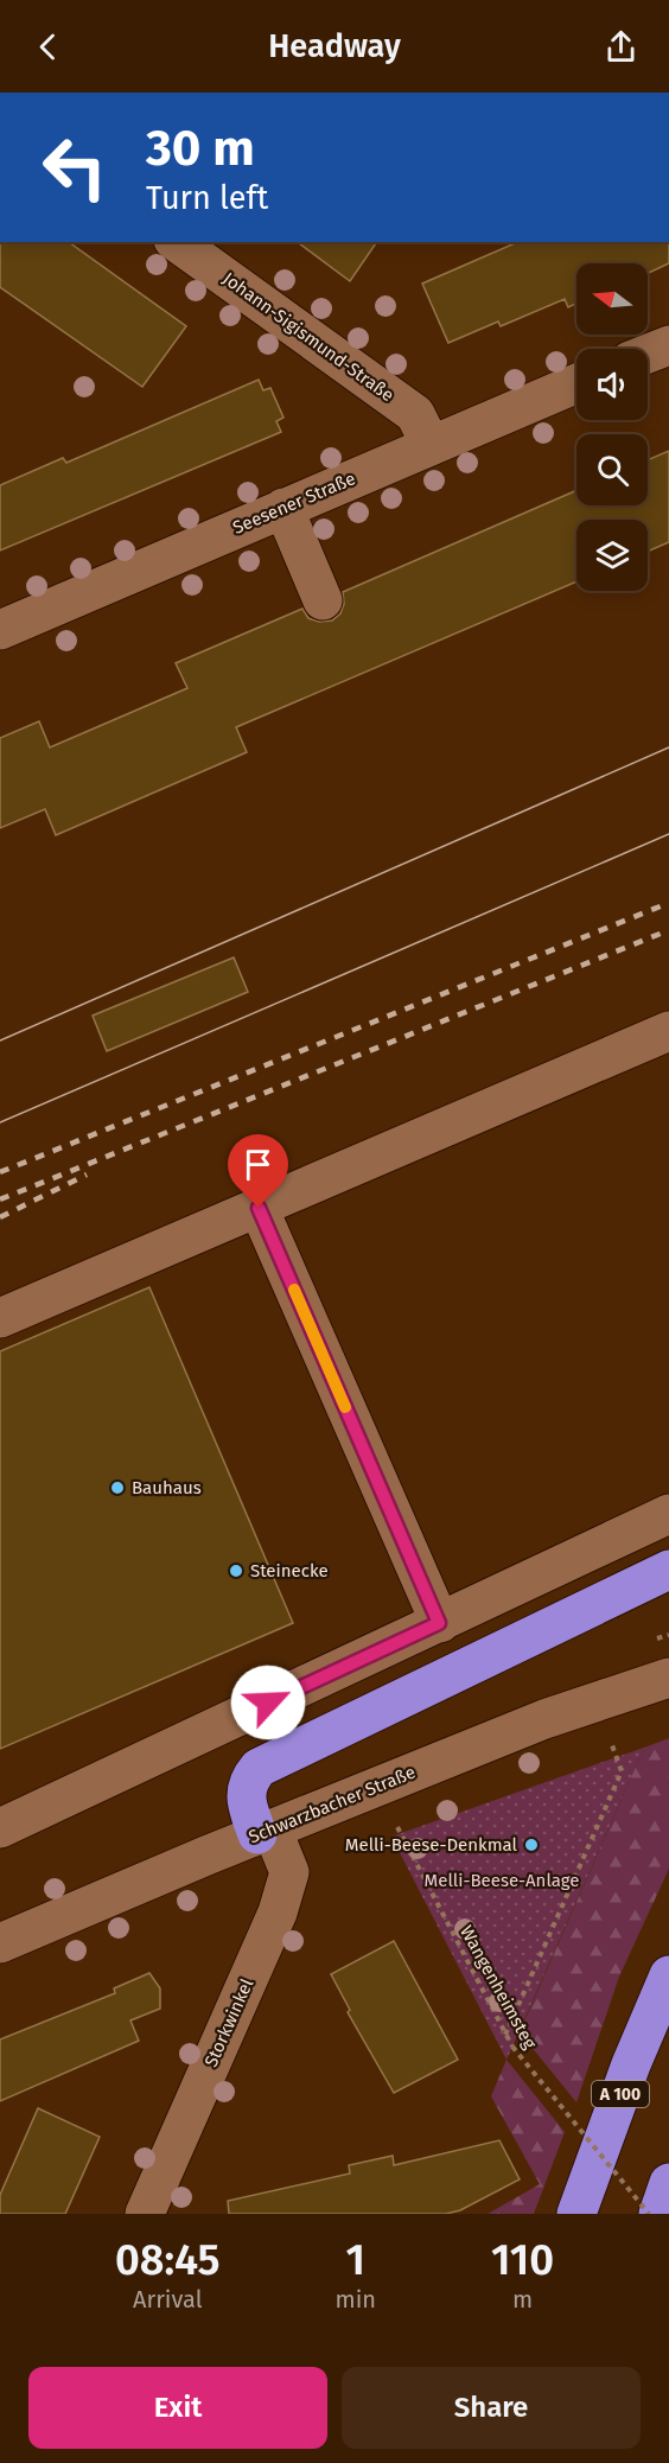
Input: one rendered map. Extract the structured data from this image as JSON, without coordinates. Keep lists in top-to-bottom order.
{
  "streets": {
    "highway": ["A 100"],
    "street": [
      "Johann-Sigismund-Straße",
      "Seesener Straße",
      "Schwarzbacher Straße",
      "Storkwinkel"
    ],
    "path": ["Wangenheimsteg"]
  },
  "crossings": [
    ["Johann-Sigismund-Straße", "Seesener Straße"],
    ["Schwarzbacher Straße", "Storkwinkel"]
  ],
  "parks": ["Melli-Beese-Anlage"],
  "places": ["Bauhaus", "Steinecke", "Melli-Beese-Denkmal"],
  "north": "left",
  "page": {
    "header": "Headway",
    "turn": ["30 m", "Turn left"],
    "eta": [
      "08:45",
      "Arrival",
      "1",
      "min",
      "110",
      "m"
    ],
    "buttons": ["Exit", "Share"]
  }
}
